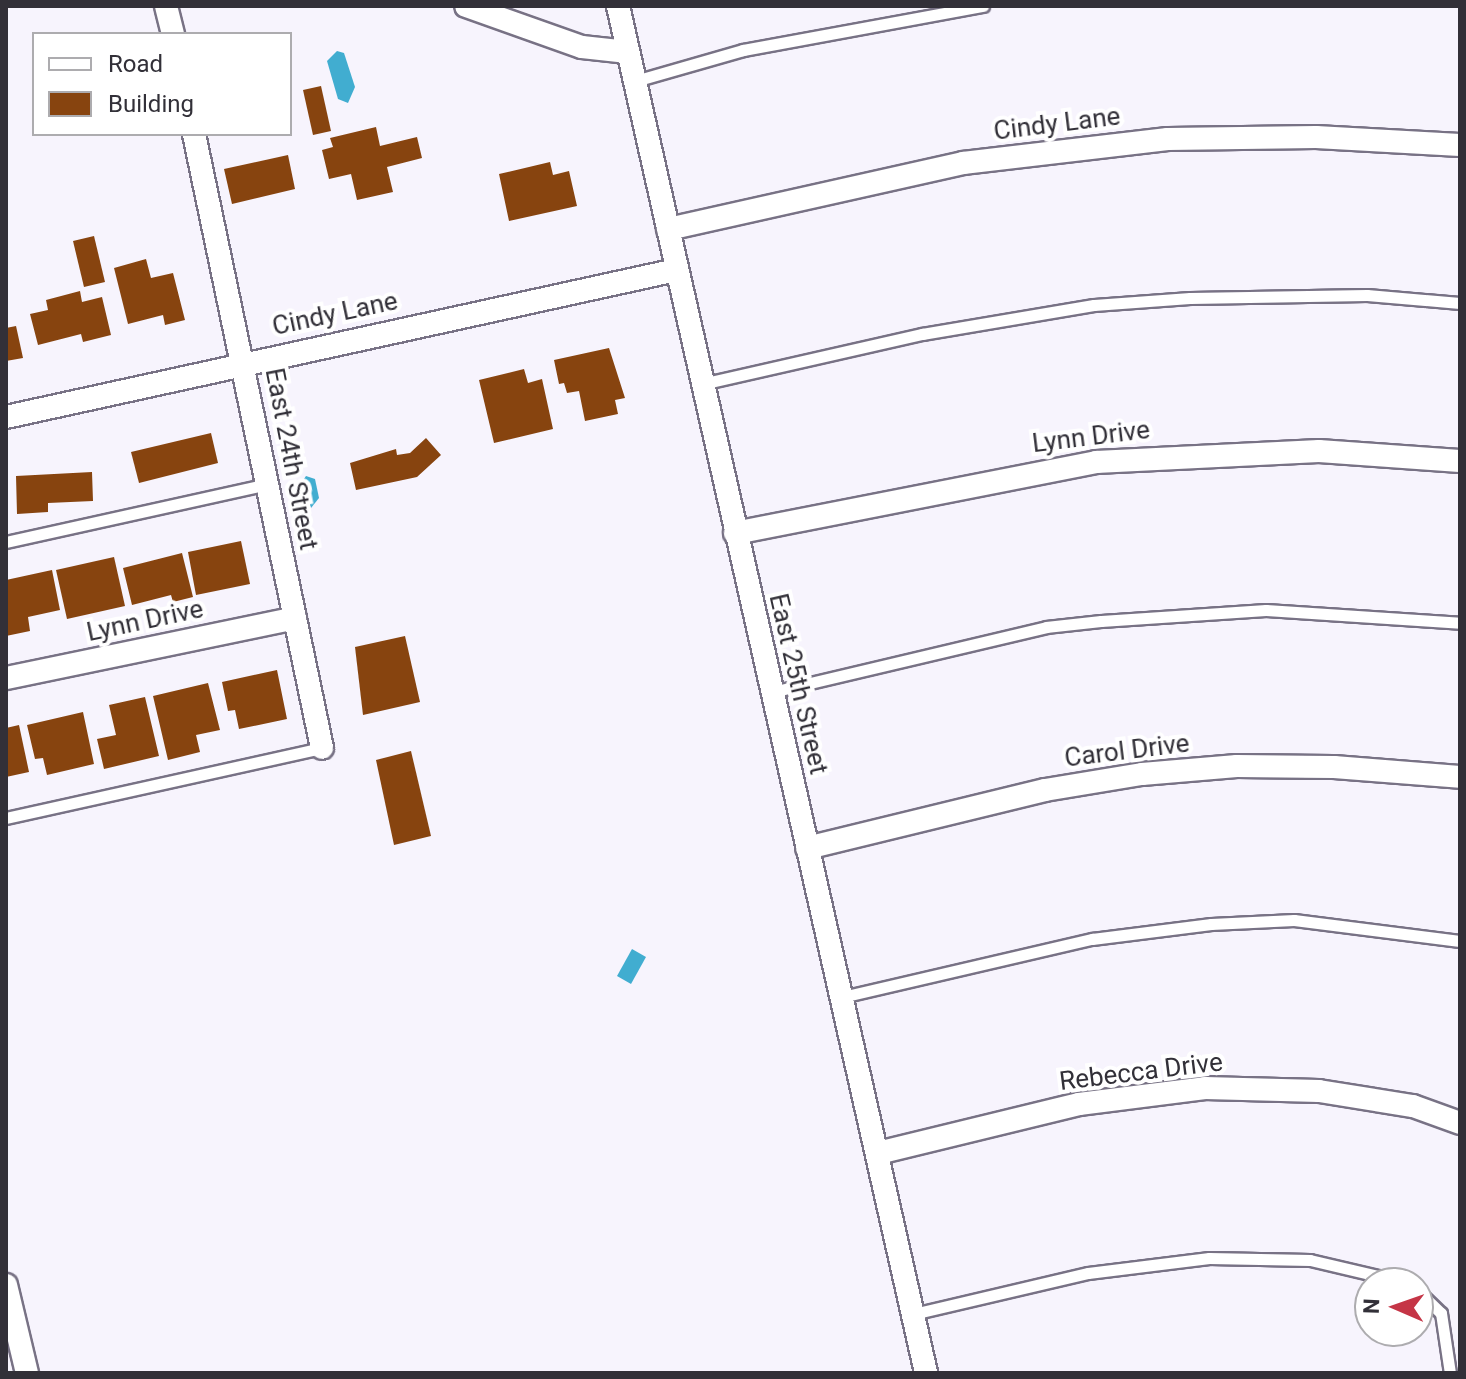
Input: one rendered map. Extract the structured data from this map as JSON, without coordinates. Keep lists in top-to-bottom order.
{
  "streets": {
    "street": [
      "Cindy Lane",
      "Lynn Drive",
      "East 24th Street",
      "East 25th Street",
      "Carol Drive",
      "Rebecca Drive"
    ]
  },
  "crossings": [
    ["Cindy Lane", "East 24th Street"],
    ["Cindy Lane", "East 25th Street"],
    ["Lynn Drive", "East 24th Street"],
    ["Lynn Drive", "East 25th Street"],
    ["East 25th Street", "Carol Drive"],
    ["East 25th Street", "Rebecca Drive"]
  ],
  "legend": ["Road", "Building"],
  "north": "left"
}
